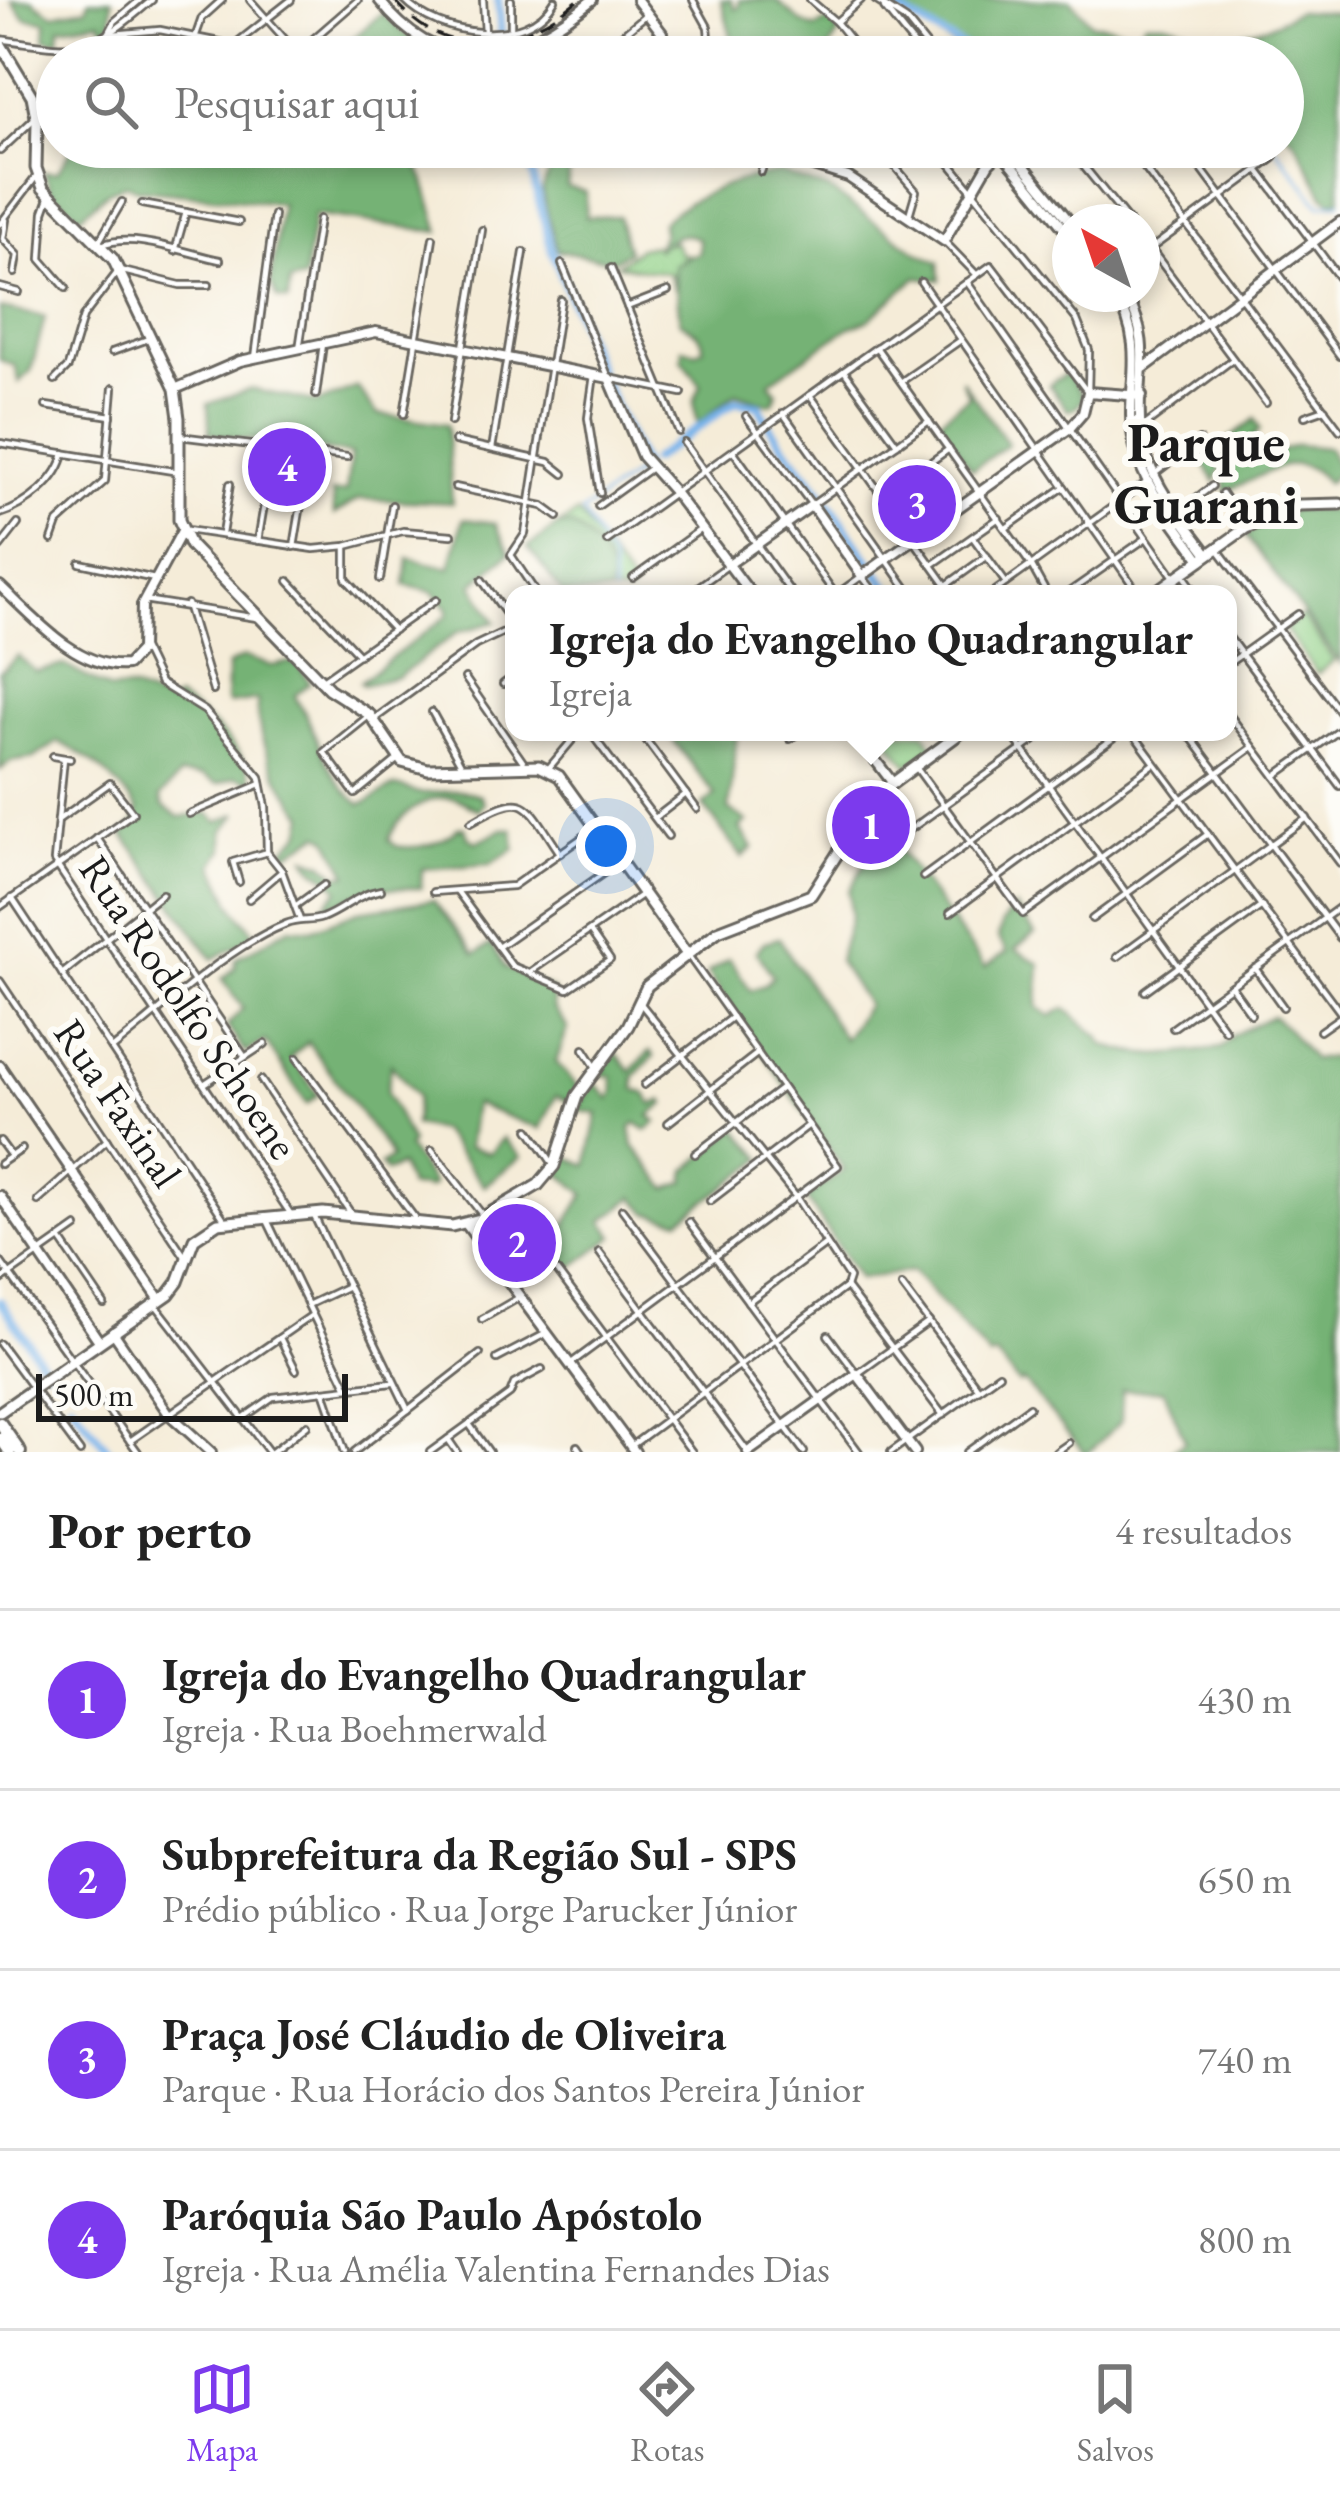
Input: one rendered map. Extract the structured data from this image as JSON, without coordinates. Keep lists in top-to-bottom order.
{
  "streets": {
    "street": ["Rua Rodolfo Schoene", "Rua Faxinal"]
  },
  "districts": ["Parque Guarani"],
  "scale_bar": "500 m",
  "north": "top left",
  "page": {
    "search": "Pesquisar aqui",
    "pins": [
      "4",
      "3",
      "1",
      "2"
    ],
    "popup": ["Igreja do Evangelho Quadrangular", "Igreja"],
    "scale": "500 m",
    "heading": ["Por perto", "4 resultados"],
    "list": [
      {
        "mark": "1",
        "name": "Igreja do Evangelho Quadrangular",
        "note": "Igreja · Rua Boehmerwald",
        "value": "430 m"
      },
      {
        "mark": "2",
        "name": "Subprefeitura da Região Sul - SPS",
        "note": "Prédio público · Rua Jorge Parucker Júnior",
        "value": "650 m"
      },
      {
        "mark": "3",
        "name": "Praça José Cláudio de Oliveira",
        "note": "Parque · Rua Horácio dos Santos Pereira Júnior",
        "value": "740 m"
      },
      {
        "mark": "4",
        "name": "Paróquia São Paulo Apóstolo",
        "note": "Igreja · Rua Amélia Valentina Fernandes Dias",
        "value": "800 m"
      }
    ],
    "nav": ["Mapa", "Rotas", "Salvos"]
  }
}
